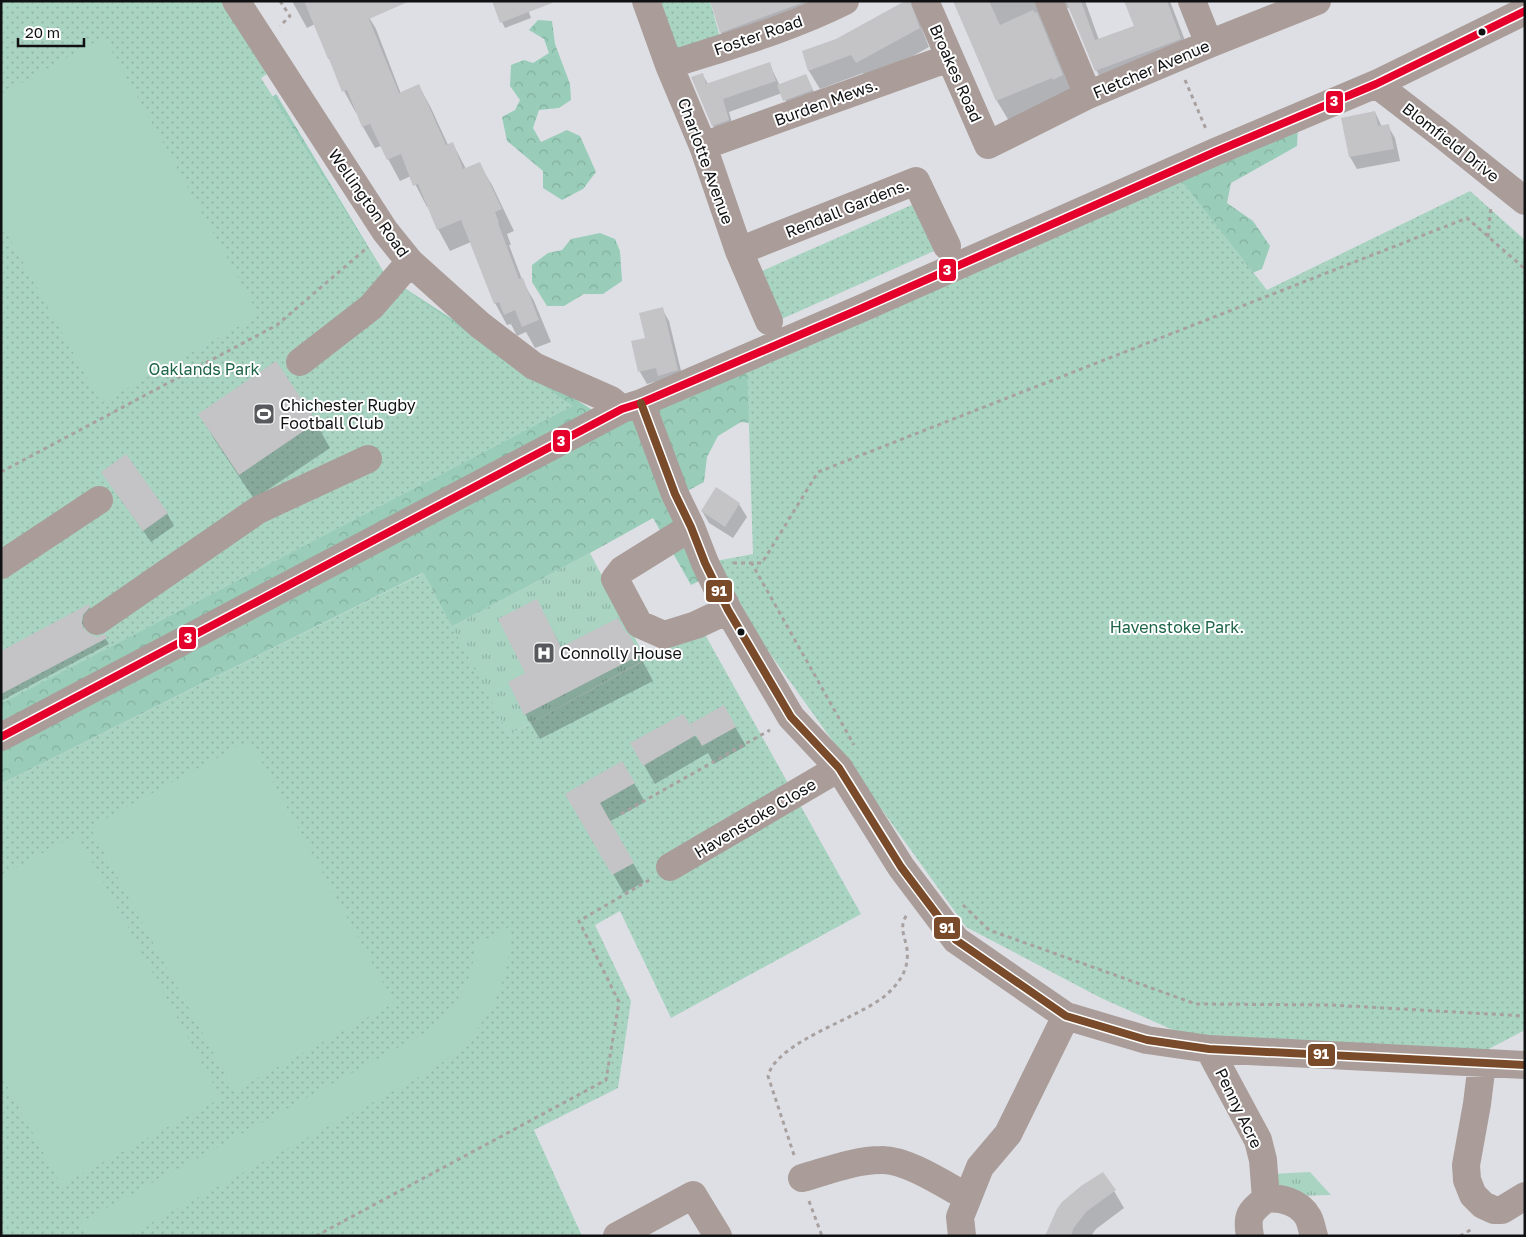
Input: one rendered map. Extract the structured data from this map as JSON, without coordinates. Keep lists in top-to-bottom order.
{
  "streets": {
    "street": [
      "Foster Road",
      "Fletcher Avenue",
      "Broakes Road",
      "Burden Mews.",
      "Blomfield Drive",
      "Charlotte Avenue",
      "Wellington Road",
      "Rendall Gardens.",
      "Havenstoke Close",
      "Penny Acre"
    ]
  },
  "crossings": [
    ["Foster Road", "Charlotte Avenue"],
    ["Fletcher Avenue", "Broakes Road"],
    ["Broakes Road", "Burden Mews."],
    ["Burden Mews.", "Charlotte Avenue"],
    ["Charlotte Avenue", "Rendall Gardens."]
  ],
  "parks": ["Oaklands Park", "Havenstoke Park."],
  "places": {
    "sports": ["Chichester Rugby Football Club"],
    "hospital": ["Connolly House"]
  },
  "lines": ["transit line 3", "transit line 91"],
  "scale_bar": "20 m"
}
